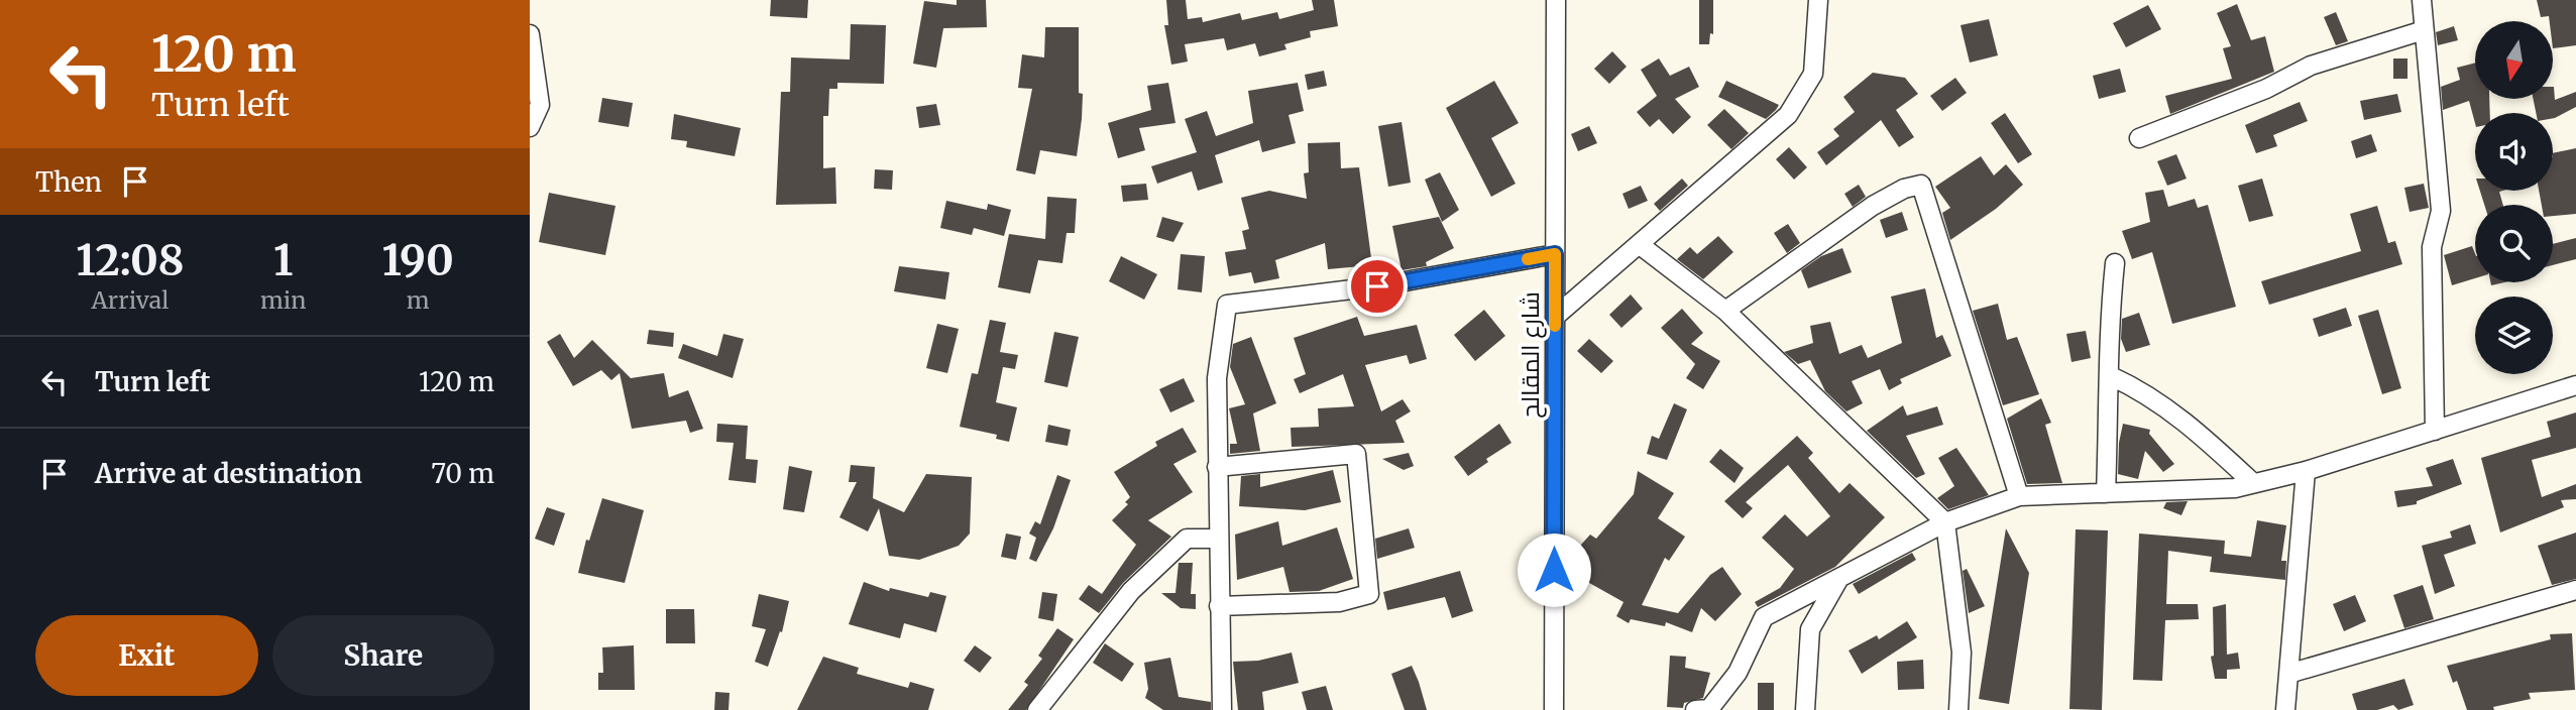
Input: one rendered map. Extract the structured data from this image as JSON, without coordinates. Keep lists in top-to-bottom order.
{
  "streets": {
    "street": ["شارع المقالح"]
  },
  "north": "bottom",
  "page": {
    "turn": ["120 m", "Turn left"],
    "then": "Then",
    "eta": [
      "12:08",
      "Arrival",
      "1",
      "min",
      "190",
      "m"
    ],
    "list": [
      {
        "name": "Turn left",
        "value": "120 m"
      },
      {
        "name": "Arrive at destination",
        "value": "70 m"
      }
    ],
    "buttons": ["Exit", "Share"]
  }
}
